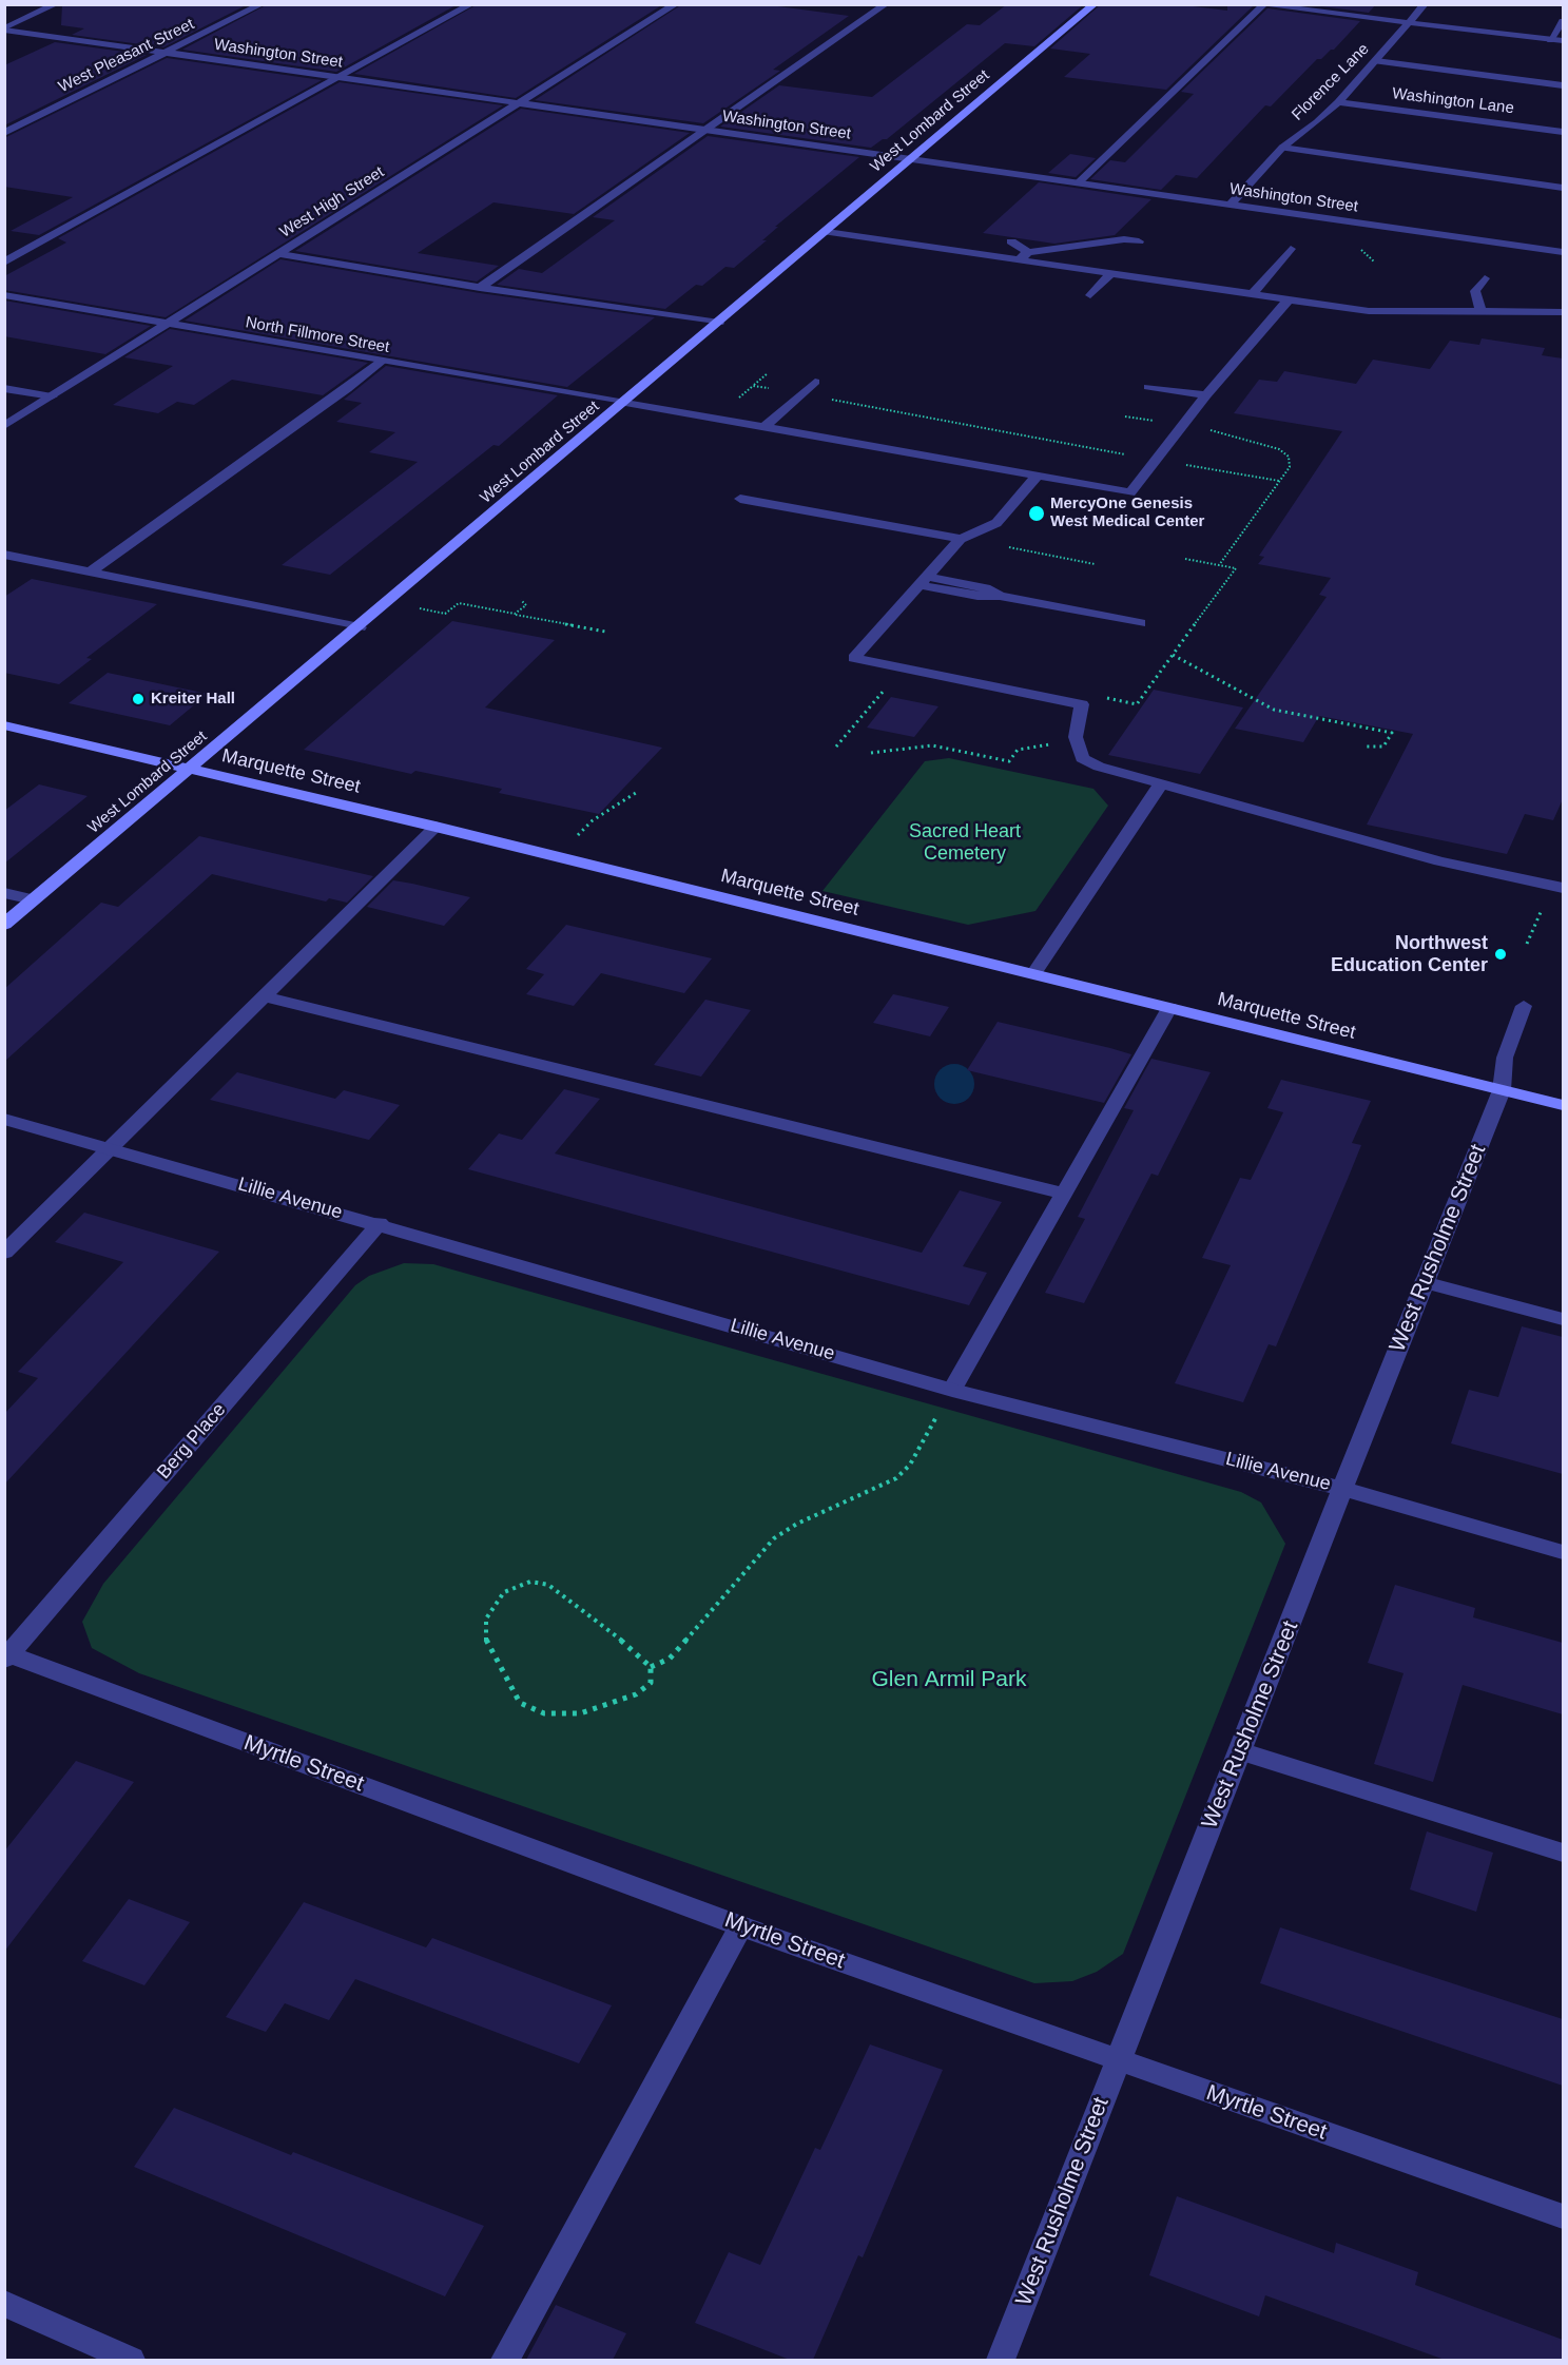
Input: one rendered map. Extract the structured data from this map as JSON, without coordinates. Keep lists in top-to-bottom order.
{
  "streets": {
    "street": [
      "Washington Street",
      "West Pleasant Street",
      "Florence Lane",
      "Washington Lane",
      "West Lombard Street",
      "West High Street",
      "North Fillmore Street",
      "Marquette Street",
      "Lillie Avenue",
      "West Rusholme Street",
      "Berg Place",
      "Myrtle Street"
    ]
  },
  "crossings": [
    ["Washington Street", "West Pleasant Street"],
    ["Washington Street", "Florence Lane"],
    ["Washington Street", "West Lombard Street"],
    ["Washington Street", "West High Street"],
    ["Florence Lane", "Washington Lane"],
    ["West Lombard Street", "North Fillmore Street"],
    ["West Lombard Street", "Marquette Street"],
    ["West High Street", "North Fillmore Street"],
    ["Marquette Street", "West Rusholme Street"],
    ["Lillie Avenue", "West Rusholme Street"],
    ["Lillie Avenue", "Berg Place"],
    ["West Rusholme Street", "Myrtle Street"],
    ["Berg Place", "Myrtle Street"]
  ],
  "parks": ["Sacred Heart Cemetery", "Glen Armil Park"],
  "places": ["MercyOne Genesis West Medical Center", "Kreiter Hall", "Northwest Education Center"]
}
